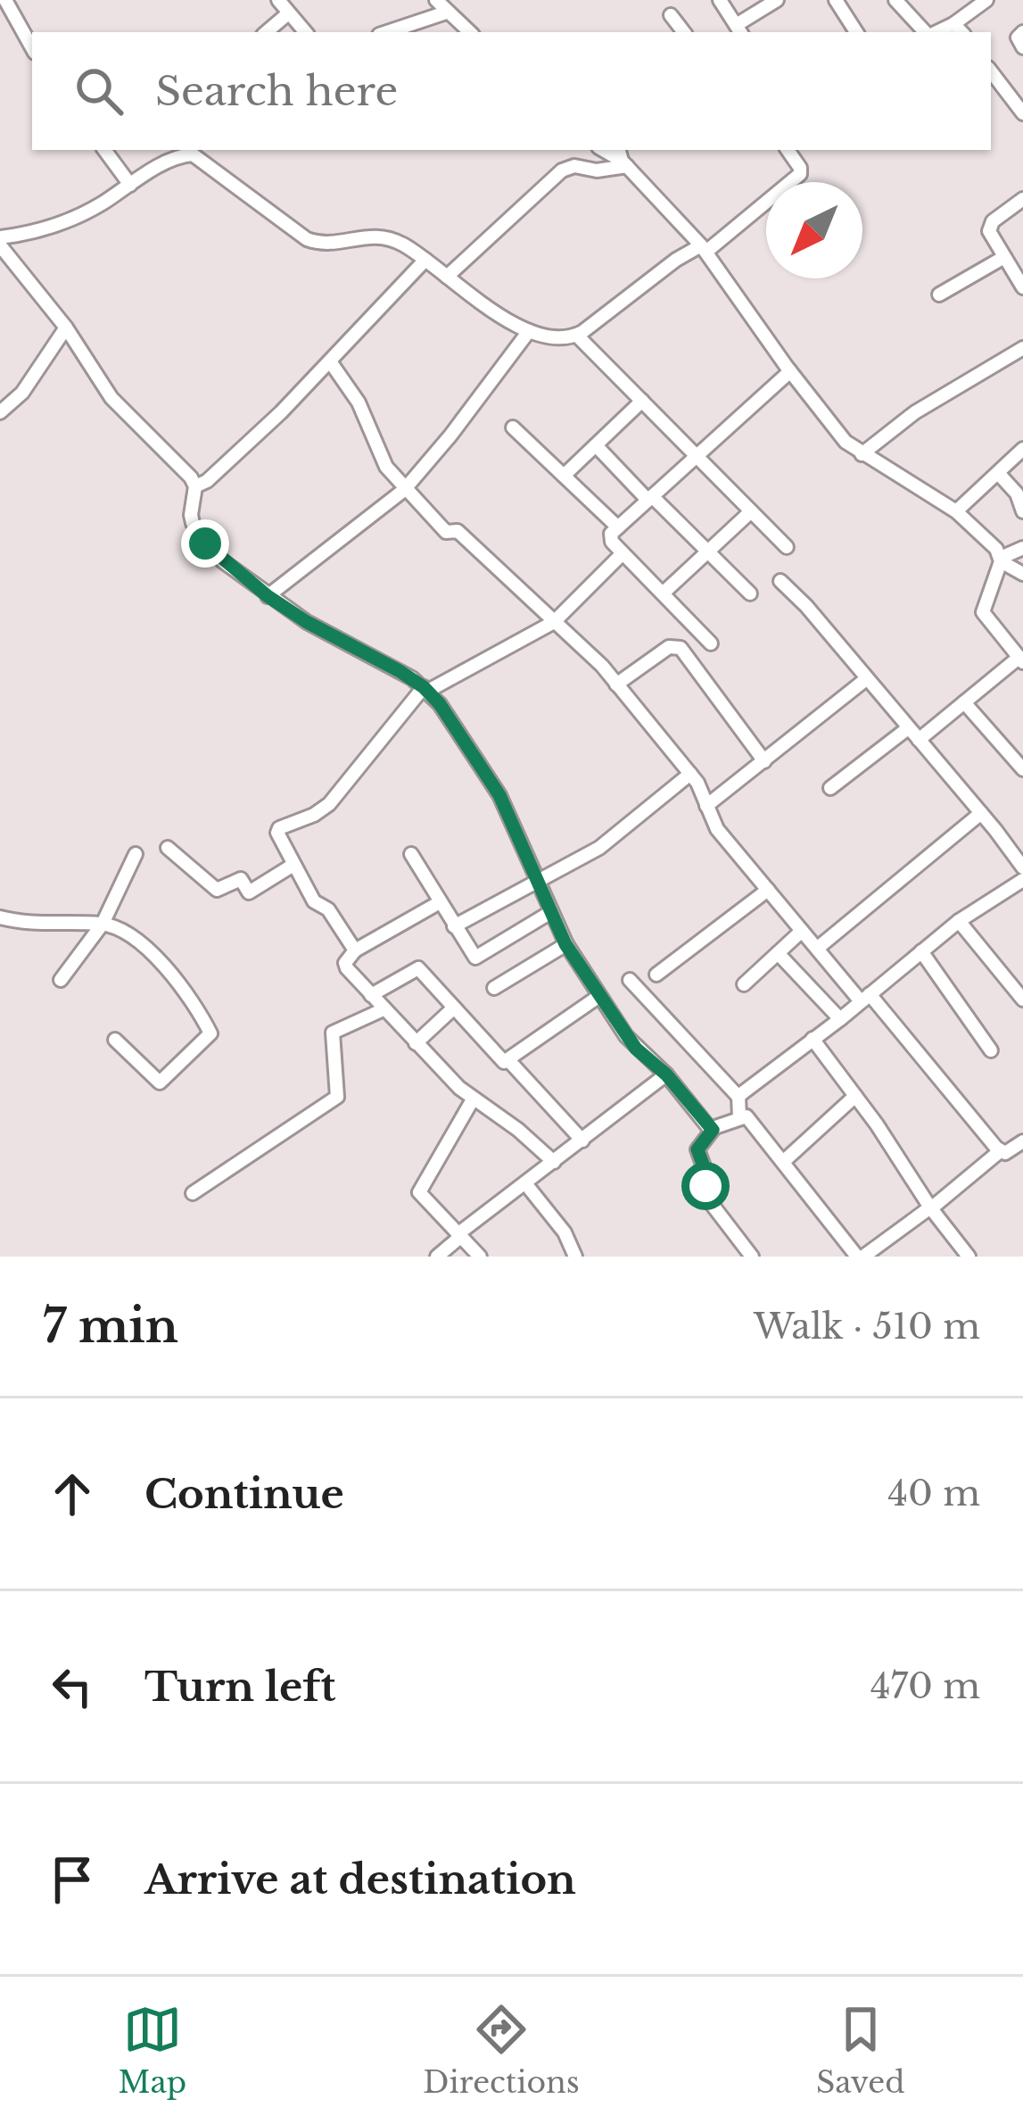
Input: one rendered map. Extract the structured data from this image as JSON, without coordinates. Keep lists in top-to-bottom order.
{
  "north": "bottom left",
  "page": {
    "search": "Search here",
    "heading": ["7 min", "Walk · 510 m"],
    "list": [
      ["Continue", "40 m"],
      ["Turn left", "470 m"],
      "Arrive at destination"
    ],
    "nav": ["Map", "Directions", "Saved"]
  }
}
